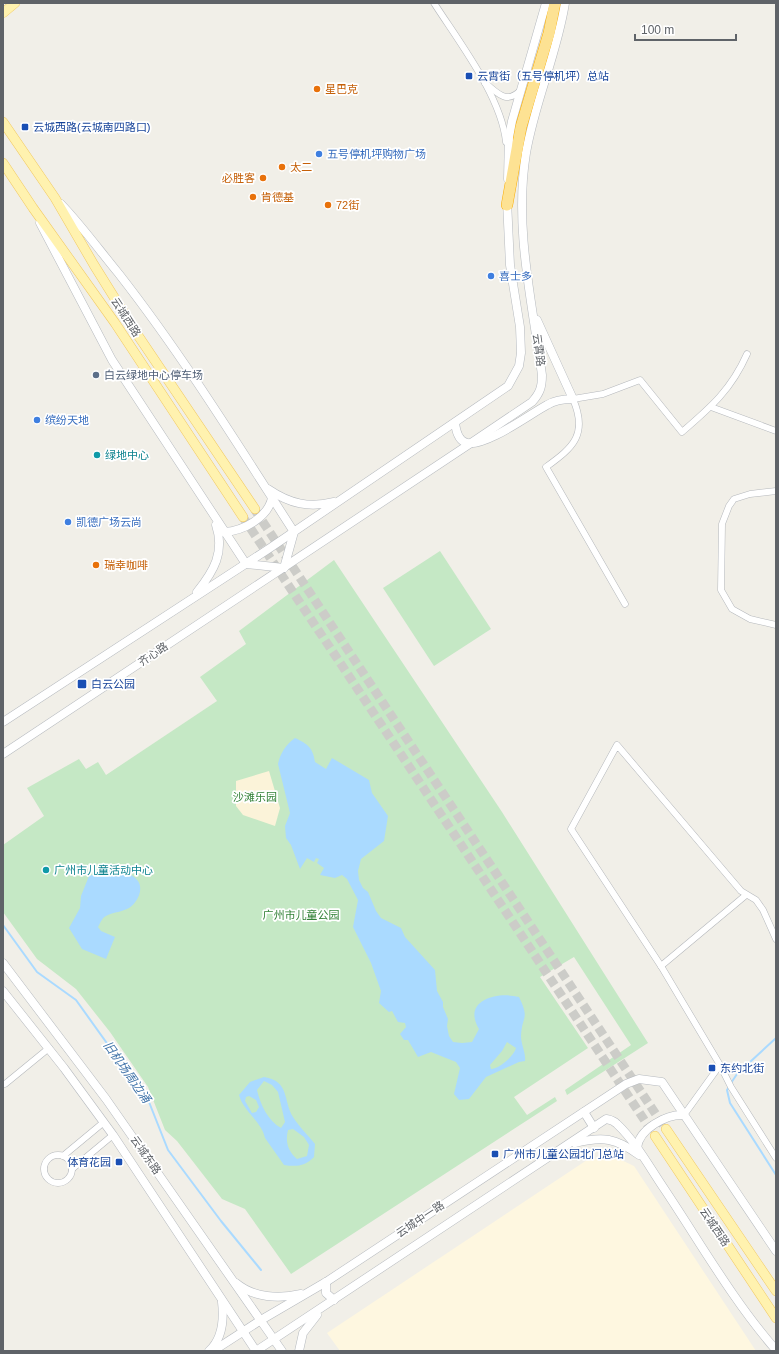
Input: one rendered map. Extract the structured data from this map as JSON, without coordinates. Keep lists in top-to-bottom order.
{
  "streets": {
    "main road": [
      "云城西路",
      "云霄路",
      "齐心路",
      "云城东路",
      "云城中一路"
    ]
  },
  "crossings": [
    ["云霄路", "齐心路"],
    ["云城东路", "云城中一路"]
  ],
  "water": ["旧机场周边涌"],
  "parks": ["沙滩乐园", "广州市儿童公园"],
  "places": {
    "transit": [
      "云霄街（五号停机坪）总站",
      "云城西路(云城南四路口)",
      "白云公园",
      "东约北街",
      "广州市儿童公园北门总站",
      "体育花园"
    ],
    "other": [
      "星巴克",
      "五号停机坪购物广场",
      "太二",
      "必胜客",
      "肯德基",
      "72街",
      "喜士多",
      "白云绿地中心停车场",
      "缤纷天地",
      "绿地中心",
      "凯德广场云尚",
      "瑞幸咖啡",
      "广州市儿童活动中心"
    ]
  },
  "scale_bar": "100 m"
}
